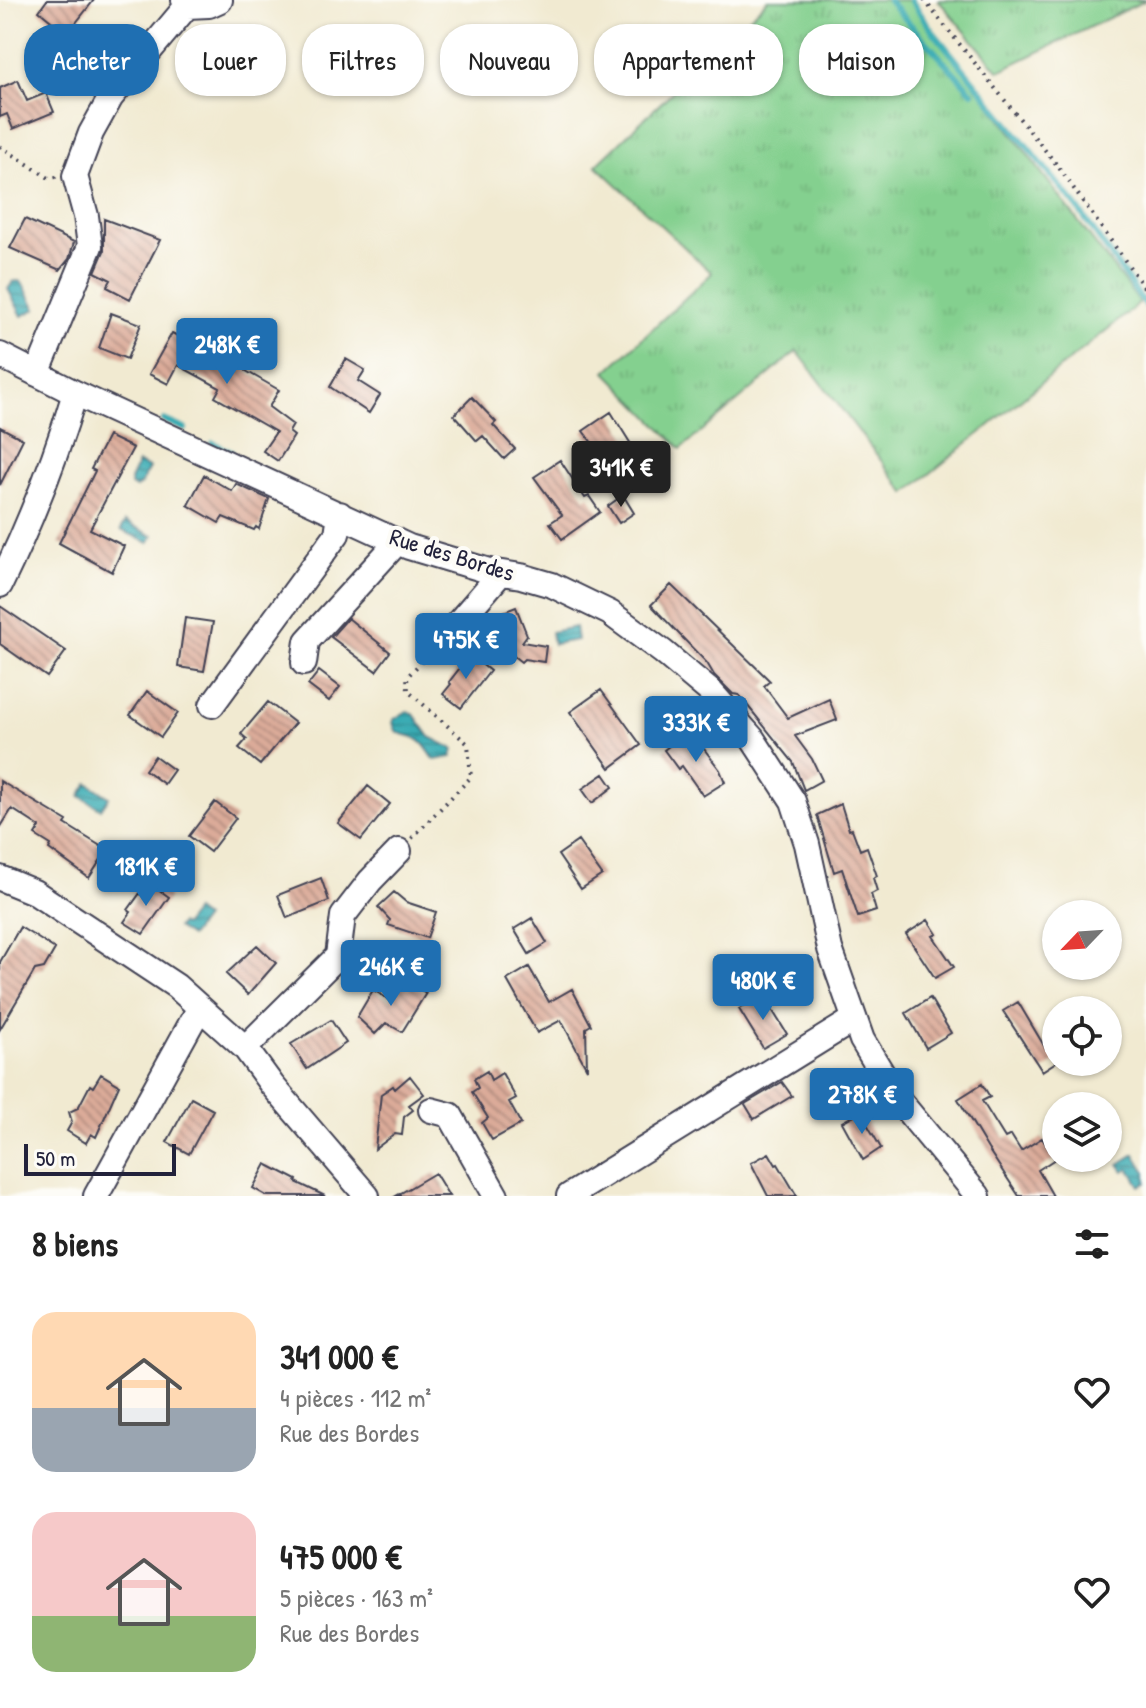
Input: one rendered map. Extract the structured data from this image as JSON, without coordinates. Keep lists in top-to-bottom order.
{
  "streets": {
    "street": ["Rue des Bordes"]
  },
  "scale_bar": "50 m",
  "north": "bottom left",
  "page": {
    "chip": [
      "Acheter",
      "Louer",
      "Filtres",
      "Nouveau",
      "Appartement",
      "Maison"
    ],
    "price": [
      "248K €",
      "341K €",
      "475K €",
      "333K €",
      "181K €",
      "246K €",
      "480K €",
      "278K €"
    ],
    "scale": "50 m",
    "heading": "8 biens",
    "list": [
      {
        "name": "341 000 €",
        "note": "4 pièces · 112 m² · Rue des Bordes"
      },
      {
        "name": "475 000 €",
        "note": "5 pièces · 163 m² · Rue des Bordes"
      }
    ]
  }
}
